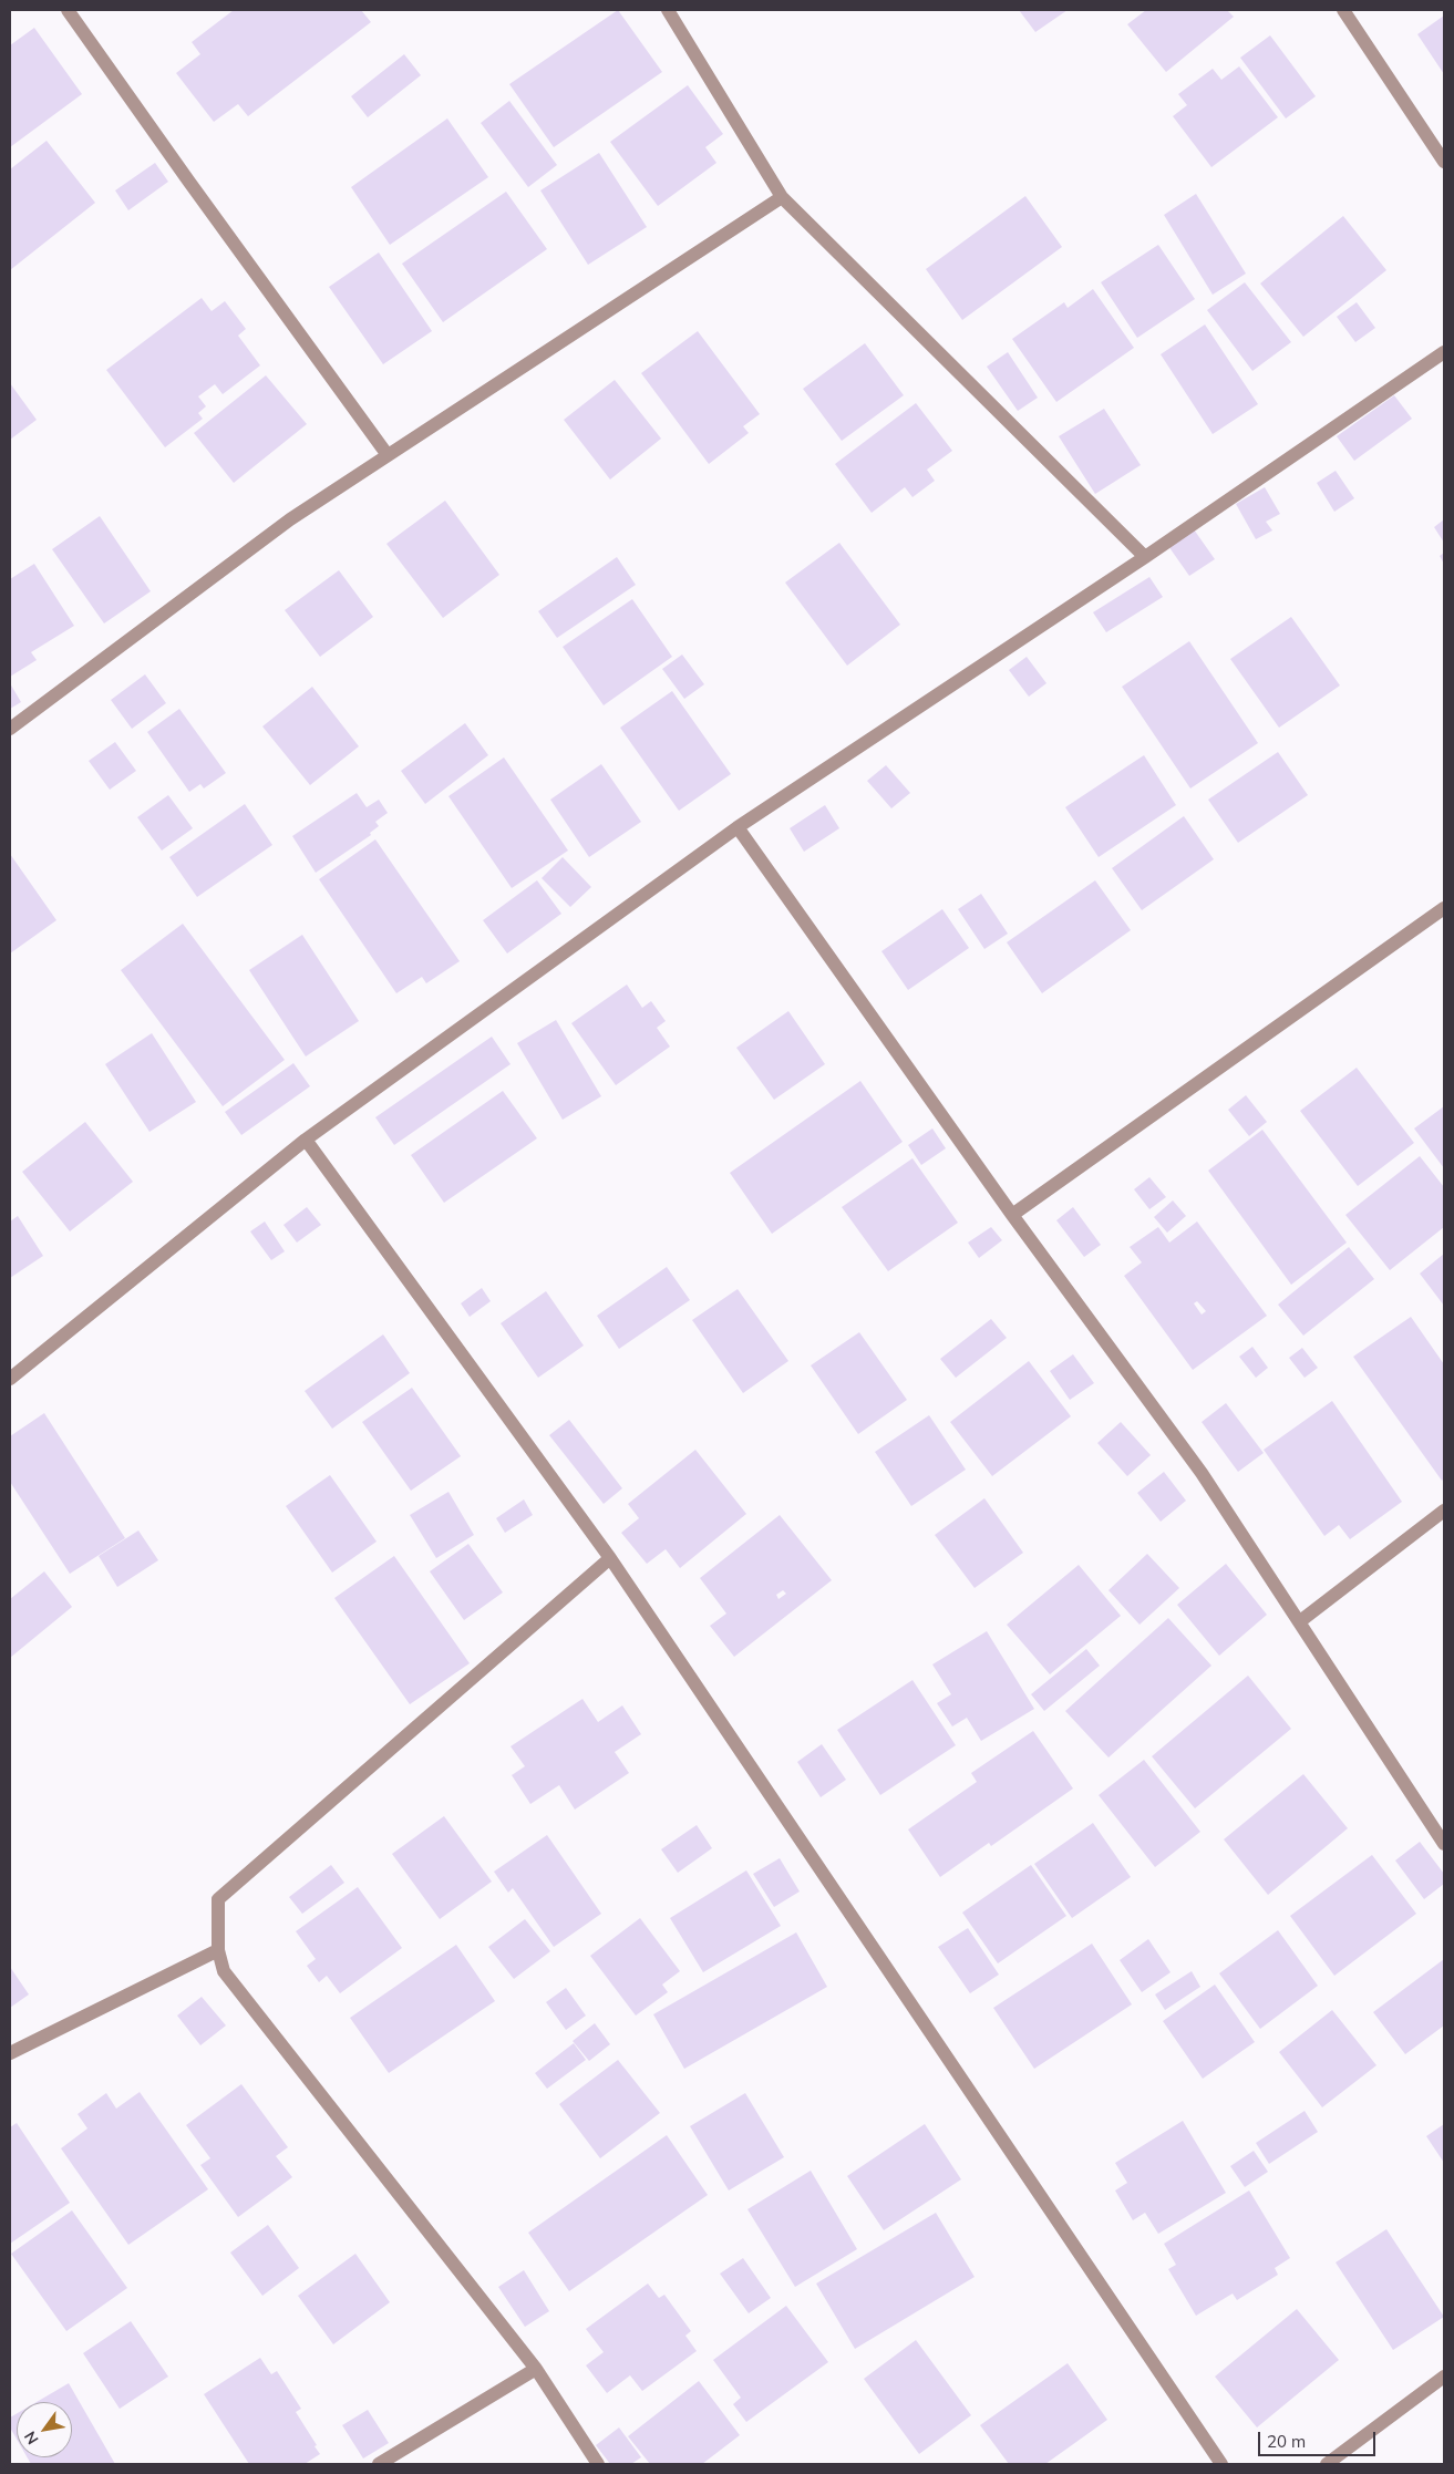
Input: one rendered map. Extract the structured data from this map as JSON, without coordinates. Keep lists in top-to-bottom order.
{
  "scale_bar": "20 m",
  "north": "bottom left"
}
